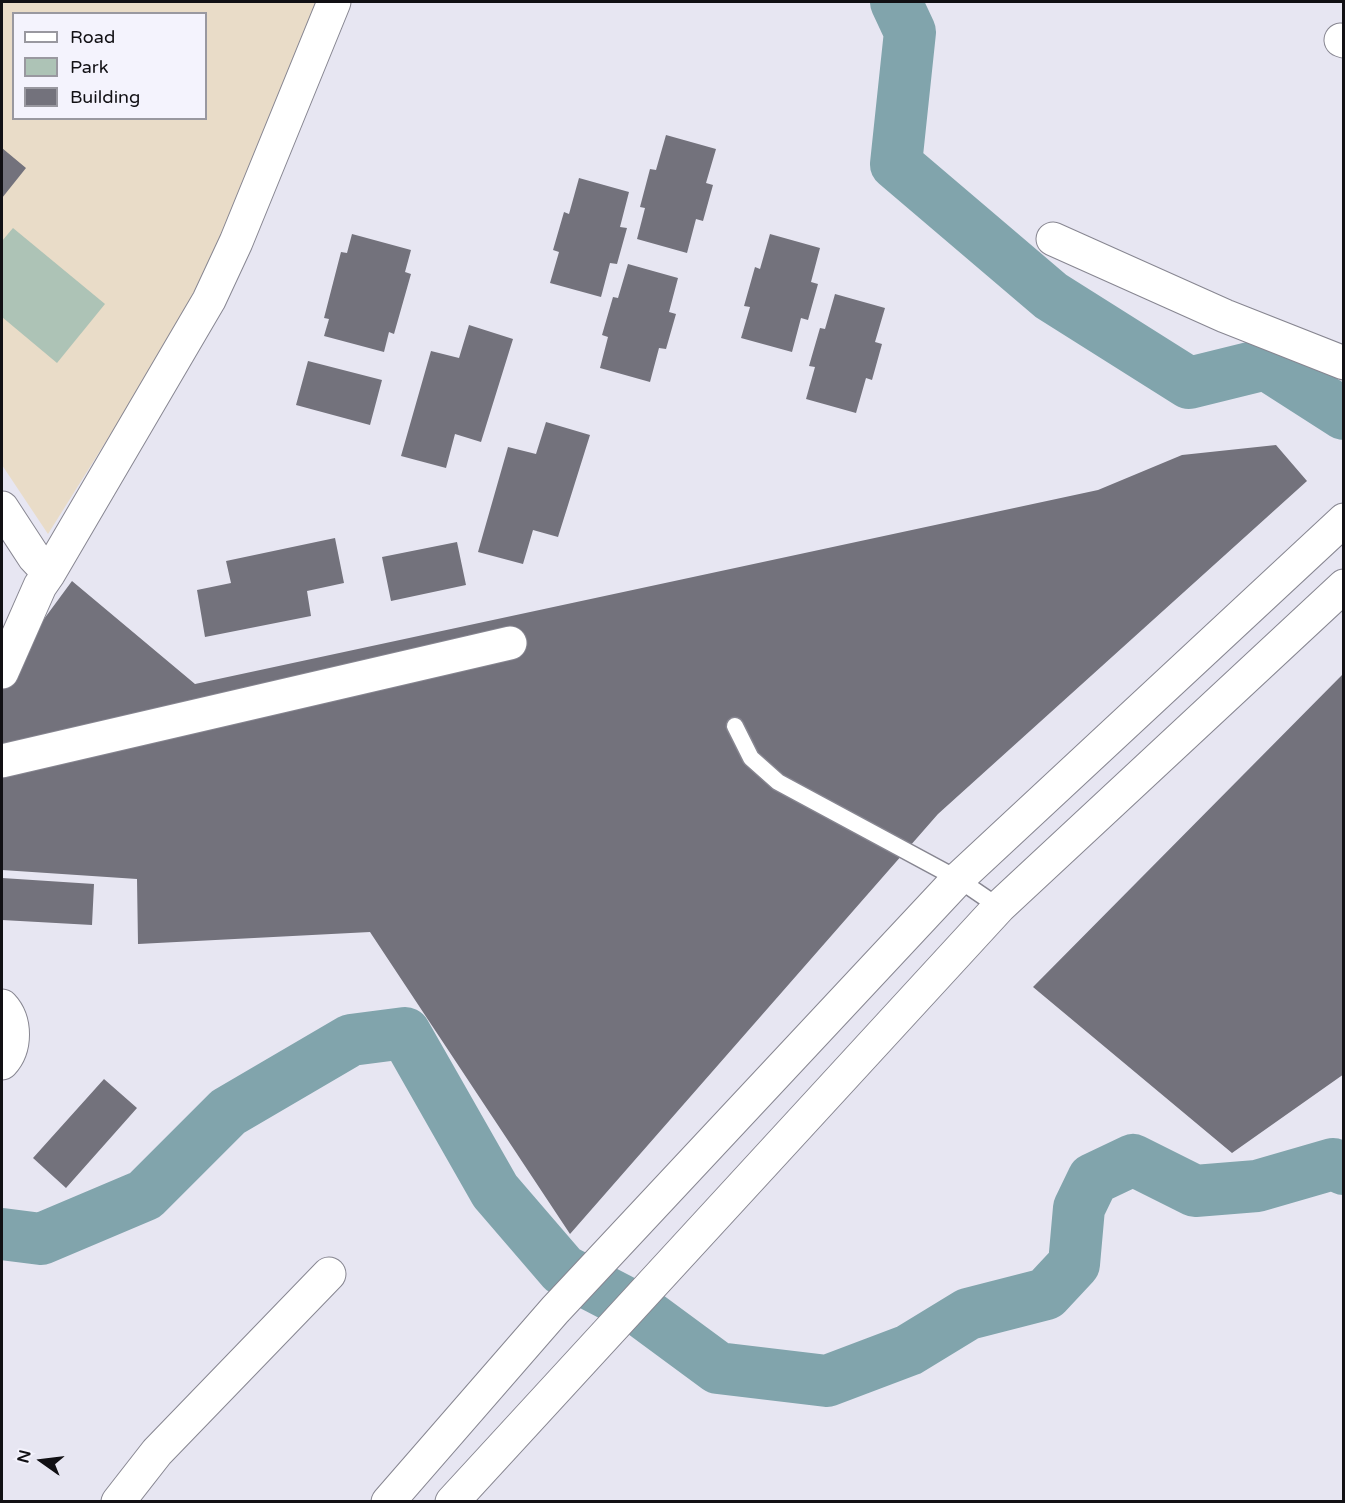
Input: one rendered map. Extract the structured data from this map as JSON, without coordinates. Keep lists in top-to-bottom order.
{
  "legend": ["Road", "Park", "Building"],
  "north": "left"
}
